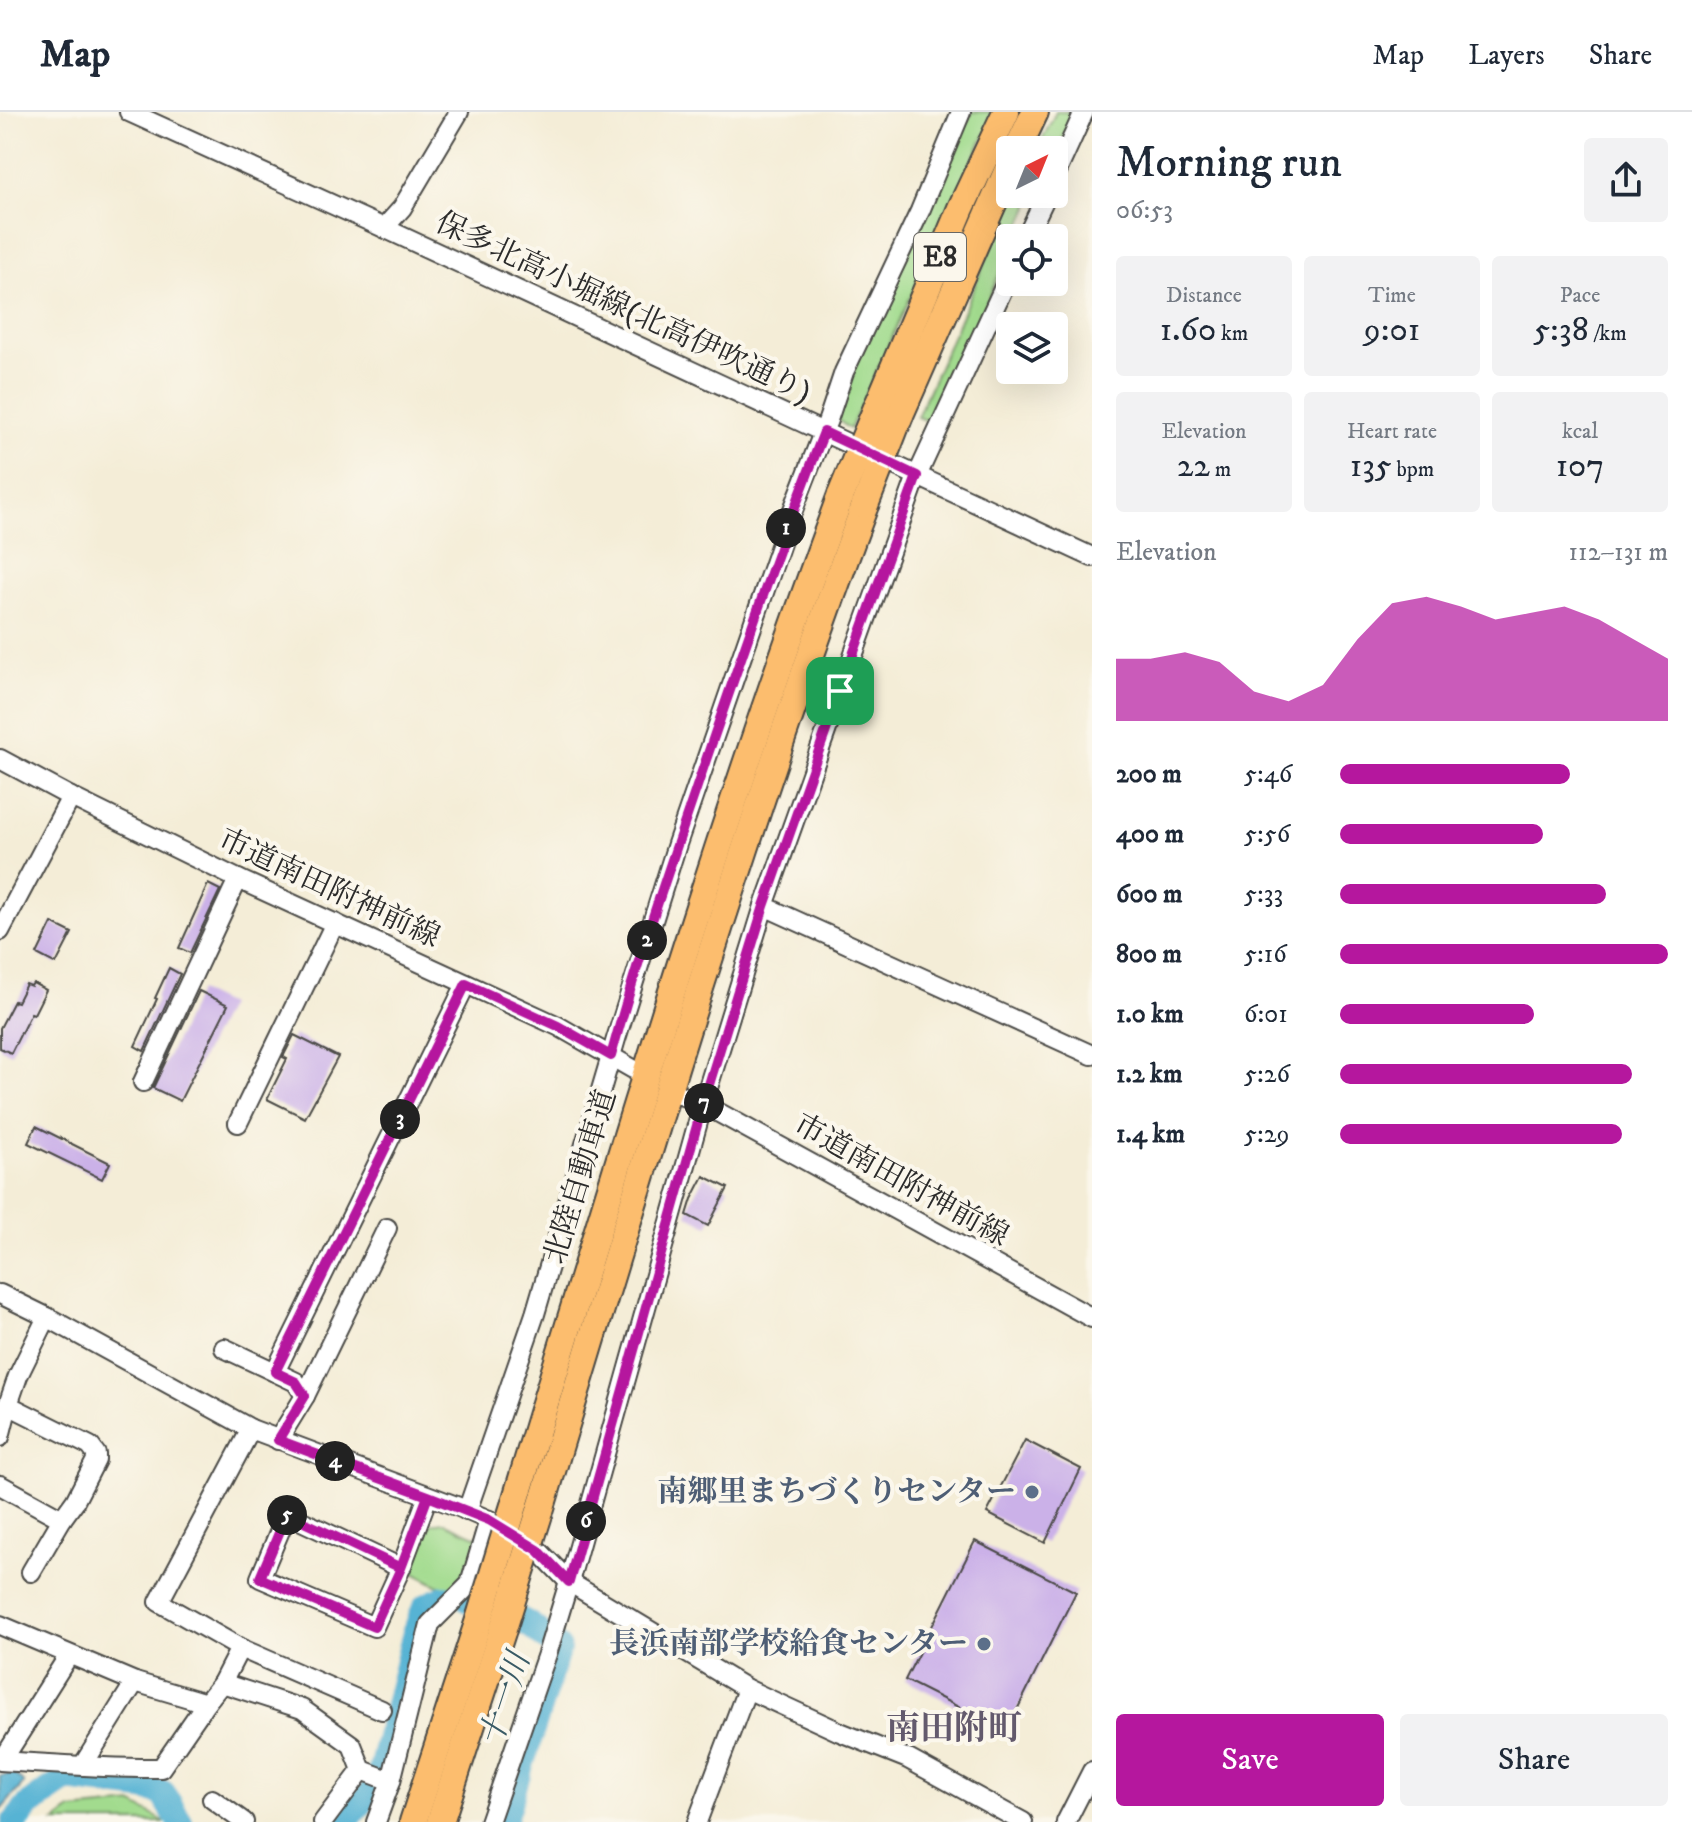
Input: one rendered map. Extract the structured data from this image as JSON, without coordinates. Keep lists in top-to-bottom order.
{
  "streets": {
    "highway": ["E8", "北陸自動車道"],
    "street": ["保多北高小堀線(北高伊吹通り)", "市道南田附神前線"]
  },
  "districts": ["南田附町"],
  "water": ["十一川"],
  "places": ["南郷里まちづくりセンター", "長浜南部学校給食センター"],
  "north": "top right",
  "page": {
    "header": "Map",
    "nav": ["Map", "Layers", "Share"],
    "heading": ["Morning run", "06:53"],
    "stats": [
      ["Distance", "1.60 km"],
      ["Time", "9:01"],
      ["Pace", "5:38 /km"],
      ["Elevation", "22 m"],
      ["Heart rate", "135 bpm"],
      ["kcal", "107"]
    ],
    "pins": [
      "1",
      "2",
      "7",
      "3",
      "4",
      "5",
      "6"
    ],
    "chart": ["Elevation", "112–131 m"],
    "list": [
      {
        "name": "200 m",
        "note": "5:46"
      },
      {
        "name": "400 m",
        "note": "5:56"
      },
      {
        "name": "600 m",
        "note": "5:33"
      },
      {
        "name": "800 m",
        "note": "5:16"
      },
      {
        "name": "1.0 km",
        "note": "6:01"
      },
      {
        "name": "1.2 km",
        "note": "5:26"
      },
      {
        "name": "1.4 km",
        "note": "5:29"
      }
    ],
    "buttons": ["Save", "Share"]
  }
}
